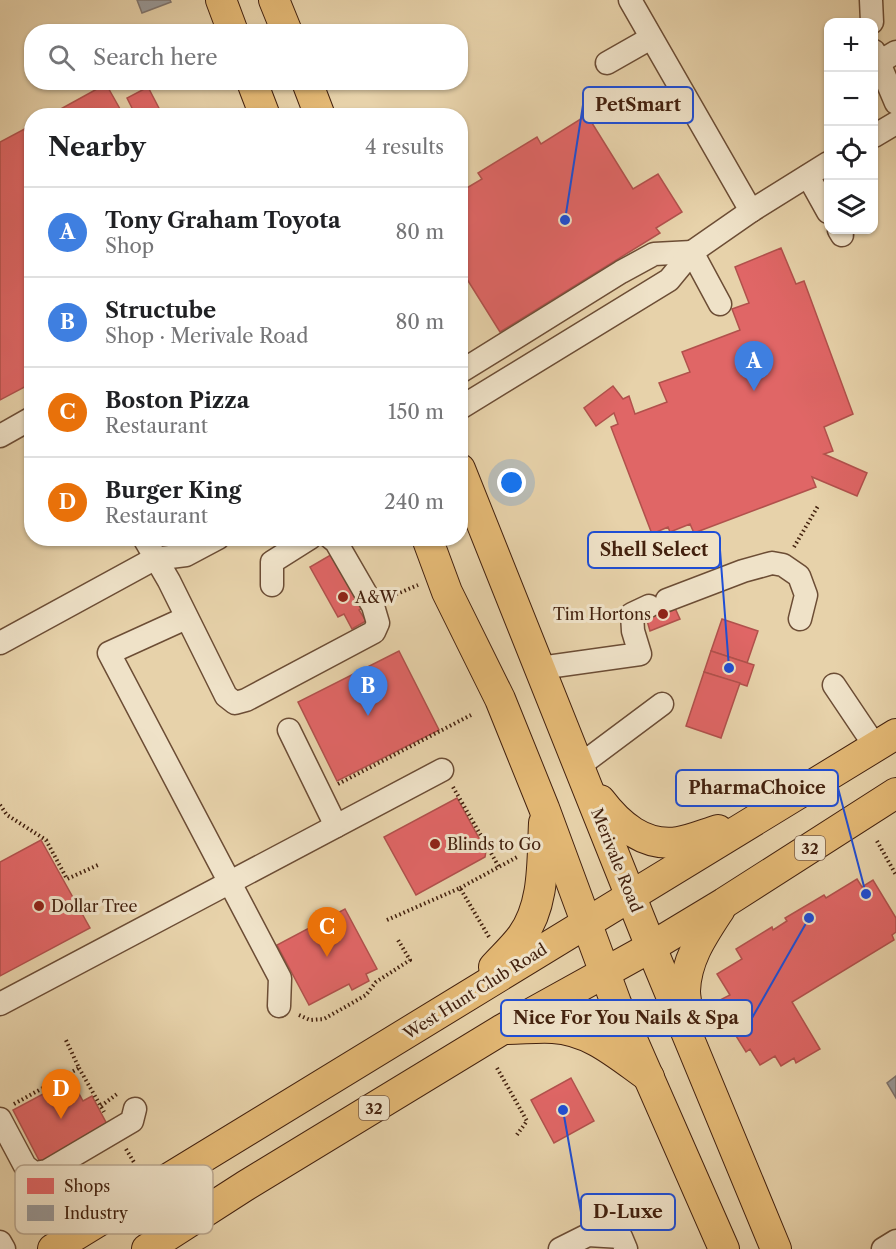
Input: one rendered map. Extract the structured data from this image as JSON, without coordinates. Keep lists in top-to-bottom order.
{
  "streets": {
    "main road": ["32", "Merivale Road", "West Hunt Club Road"]
  },
  "crossings": [
    ["32", "Merivale Road"],
    ["Merivale Road", "West Hunt Club Road"]
  ],
  "places": [
    "PetSmart",
    "A&W",
    "Tim Hortons",
    "Shell Select",
    "Blinds to Go",
    "PharmaChoice",
    "Dollar Tree",
    "Nice For You Nails & Spa",
    "D-Luxe"
  ],
  "legend": ["Shops", "Industry"],
  "page": {
    "map_buttons": ["+", "−"],
    "search": "Search here",
    "heading": ["Nearby", "4 results"],
    "list": [
      {
        "mark": "A",
        "name": "Tony Graham Toyota",
        "note": "Shop",
        "value": "80 m"
      },
      {
        "mark": "B",
        "name": "Structube",
        "note": "Shop · Merivale Road",
        "value": "80 m"
      },
      {
        "mark": "C",
        "name": "Boston Pizza",
        "note": "Restaurant",
        "value": "150 m"
      },
      {
        "mark": "D",
        "name": "Burger King",
        "note": "Restaurant",
        "value": "240 m"
      }
    ],
    "pins": [
      "A",
      "B",
      "C",
      "D"
    ]
  }
}
